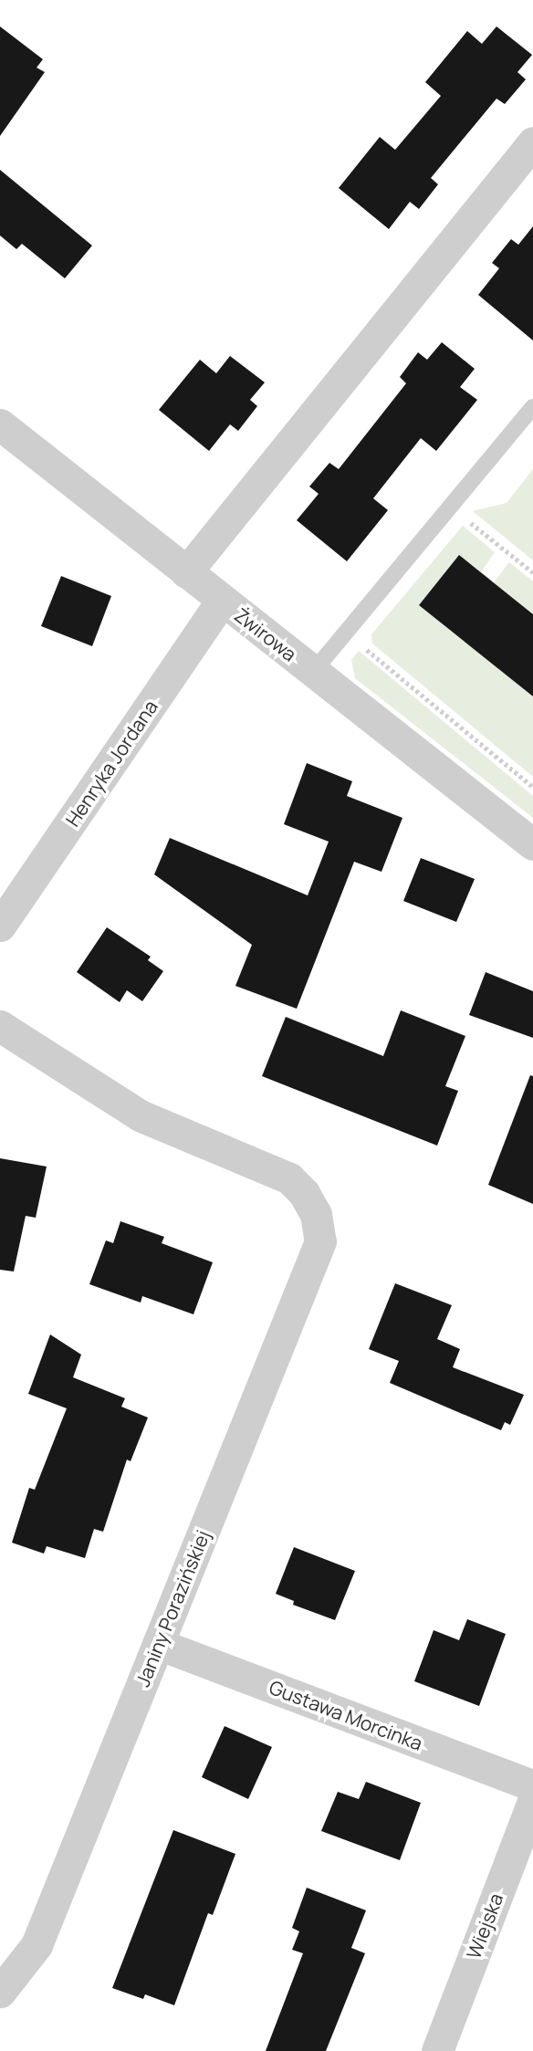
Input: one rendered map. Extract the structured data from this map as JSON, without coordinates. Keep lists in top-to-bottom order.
{
  "streets": {
    "street": [
      "Żwirowa",
      "Henryka Jordana",
      "Janiny Porazińskiej",
      "Gustawa Morcinka",
      "Wiejska"
    ]
  },
  "crossings": [
    ["Żwirowa", "Henryka Jordana"],
    ["Janiny Porazińskiej", "Gustawa Morcinka"]
  ]
}
